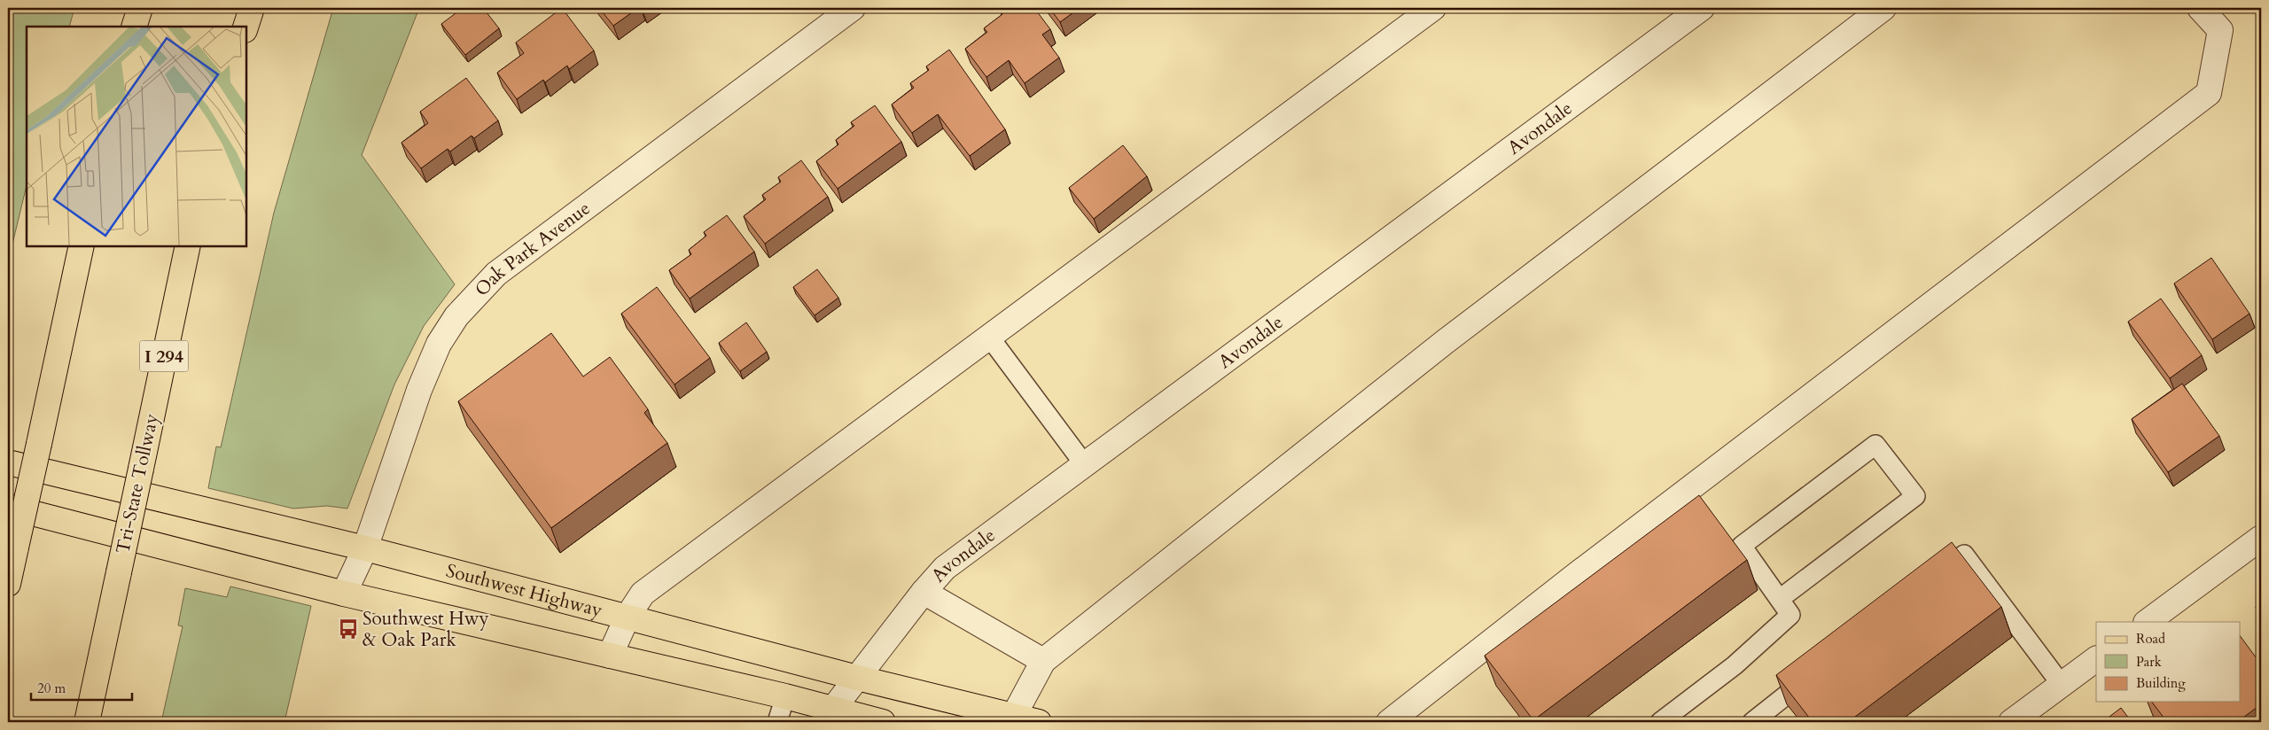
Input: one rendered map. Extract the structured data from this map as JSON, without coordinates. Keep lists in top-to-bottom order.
{
  "streets": {
    "main road": ["I 294", "Tri-State Tollway", "Southwest Highway"],
    "street": ["Avondale", "Oak Park Avenue"]
  },
  "crossings": [
    ["Avondale", "Southwest Highway"],
    ["Oak Park Avenue", "Southwest Highway"]
  ],
  "places": {
    "bus stop": ["Southwest Hwy & Oak Park"]
  },
  "legend": ["Road", "Park", "Building"],
  "scale_bar": "20 m"
}
